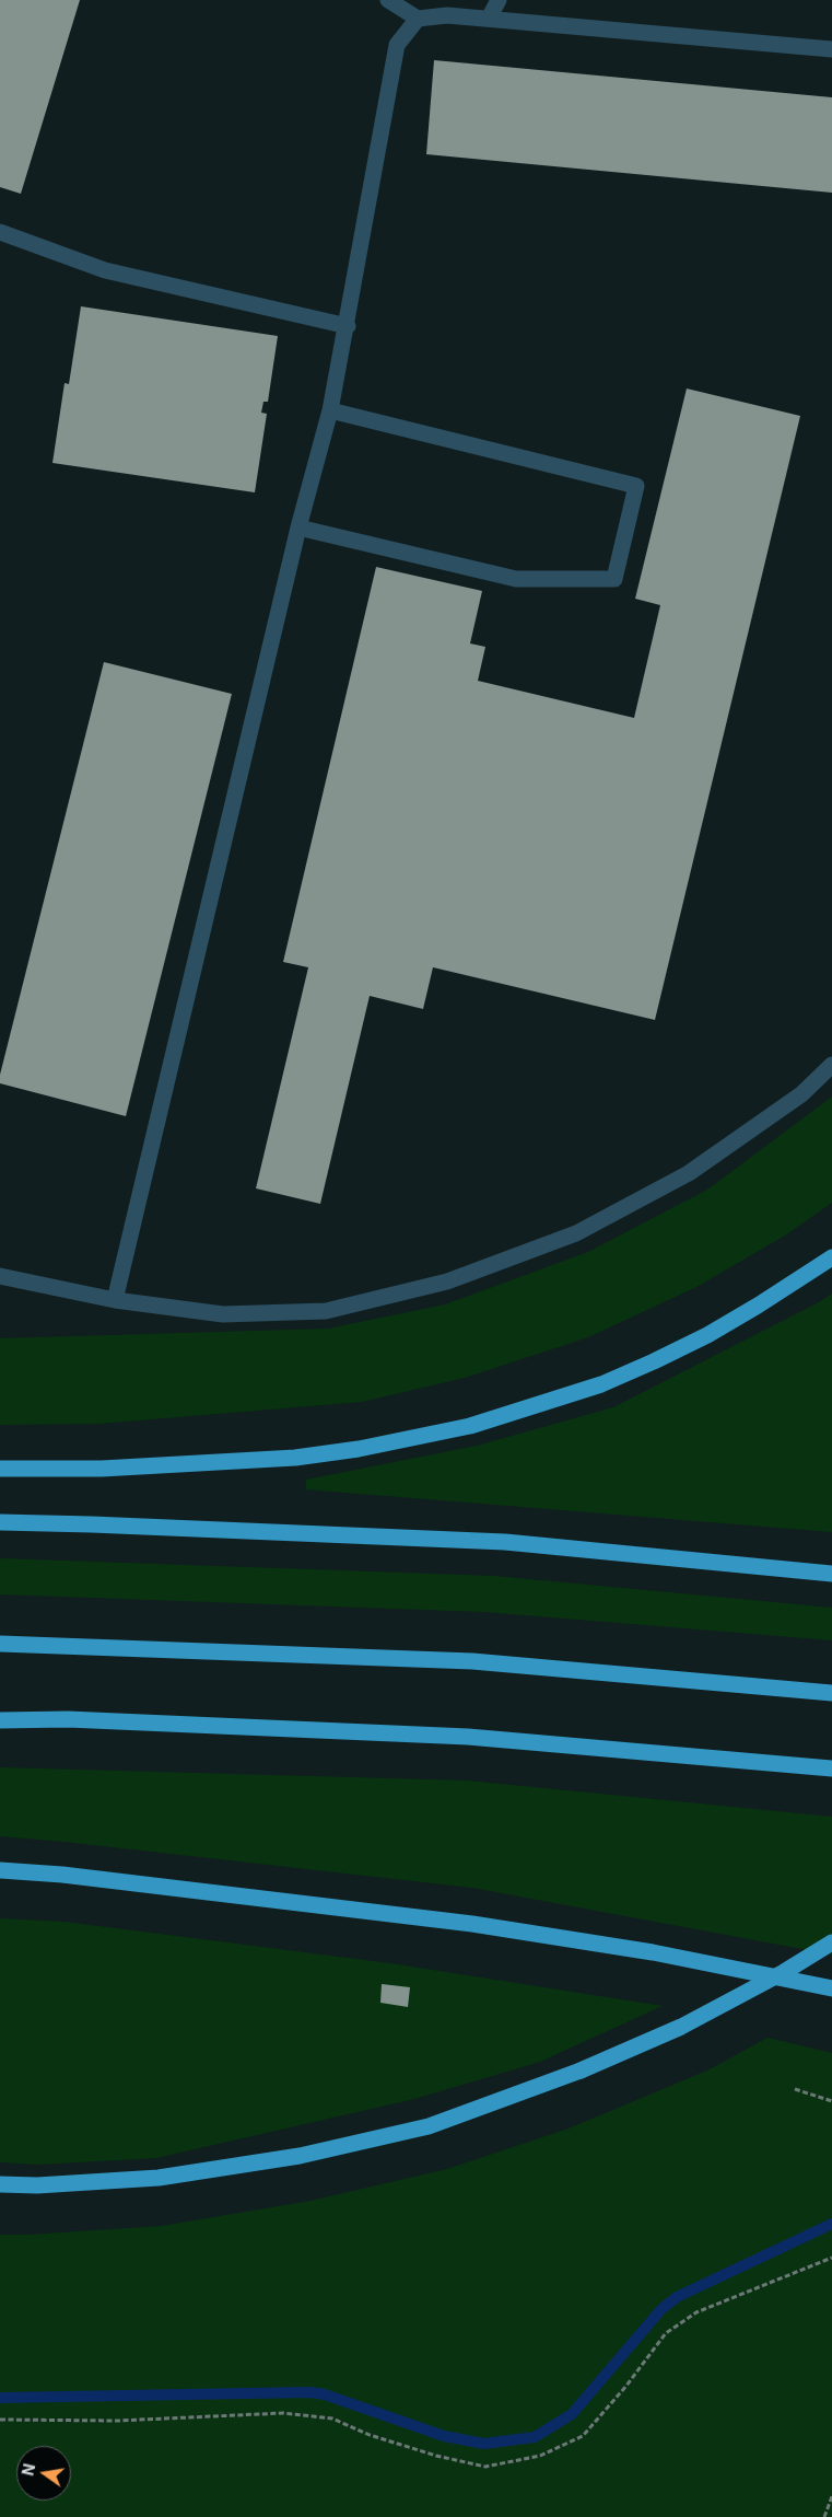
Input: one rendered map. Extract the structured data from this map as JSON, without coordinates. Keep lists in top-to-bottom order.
{
  "north": "left"
}
